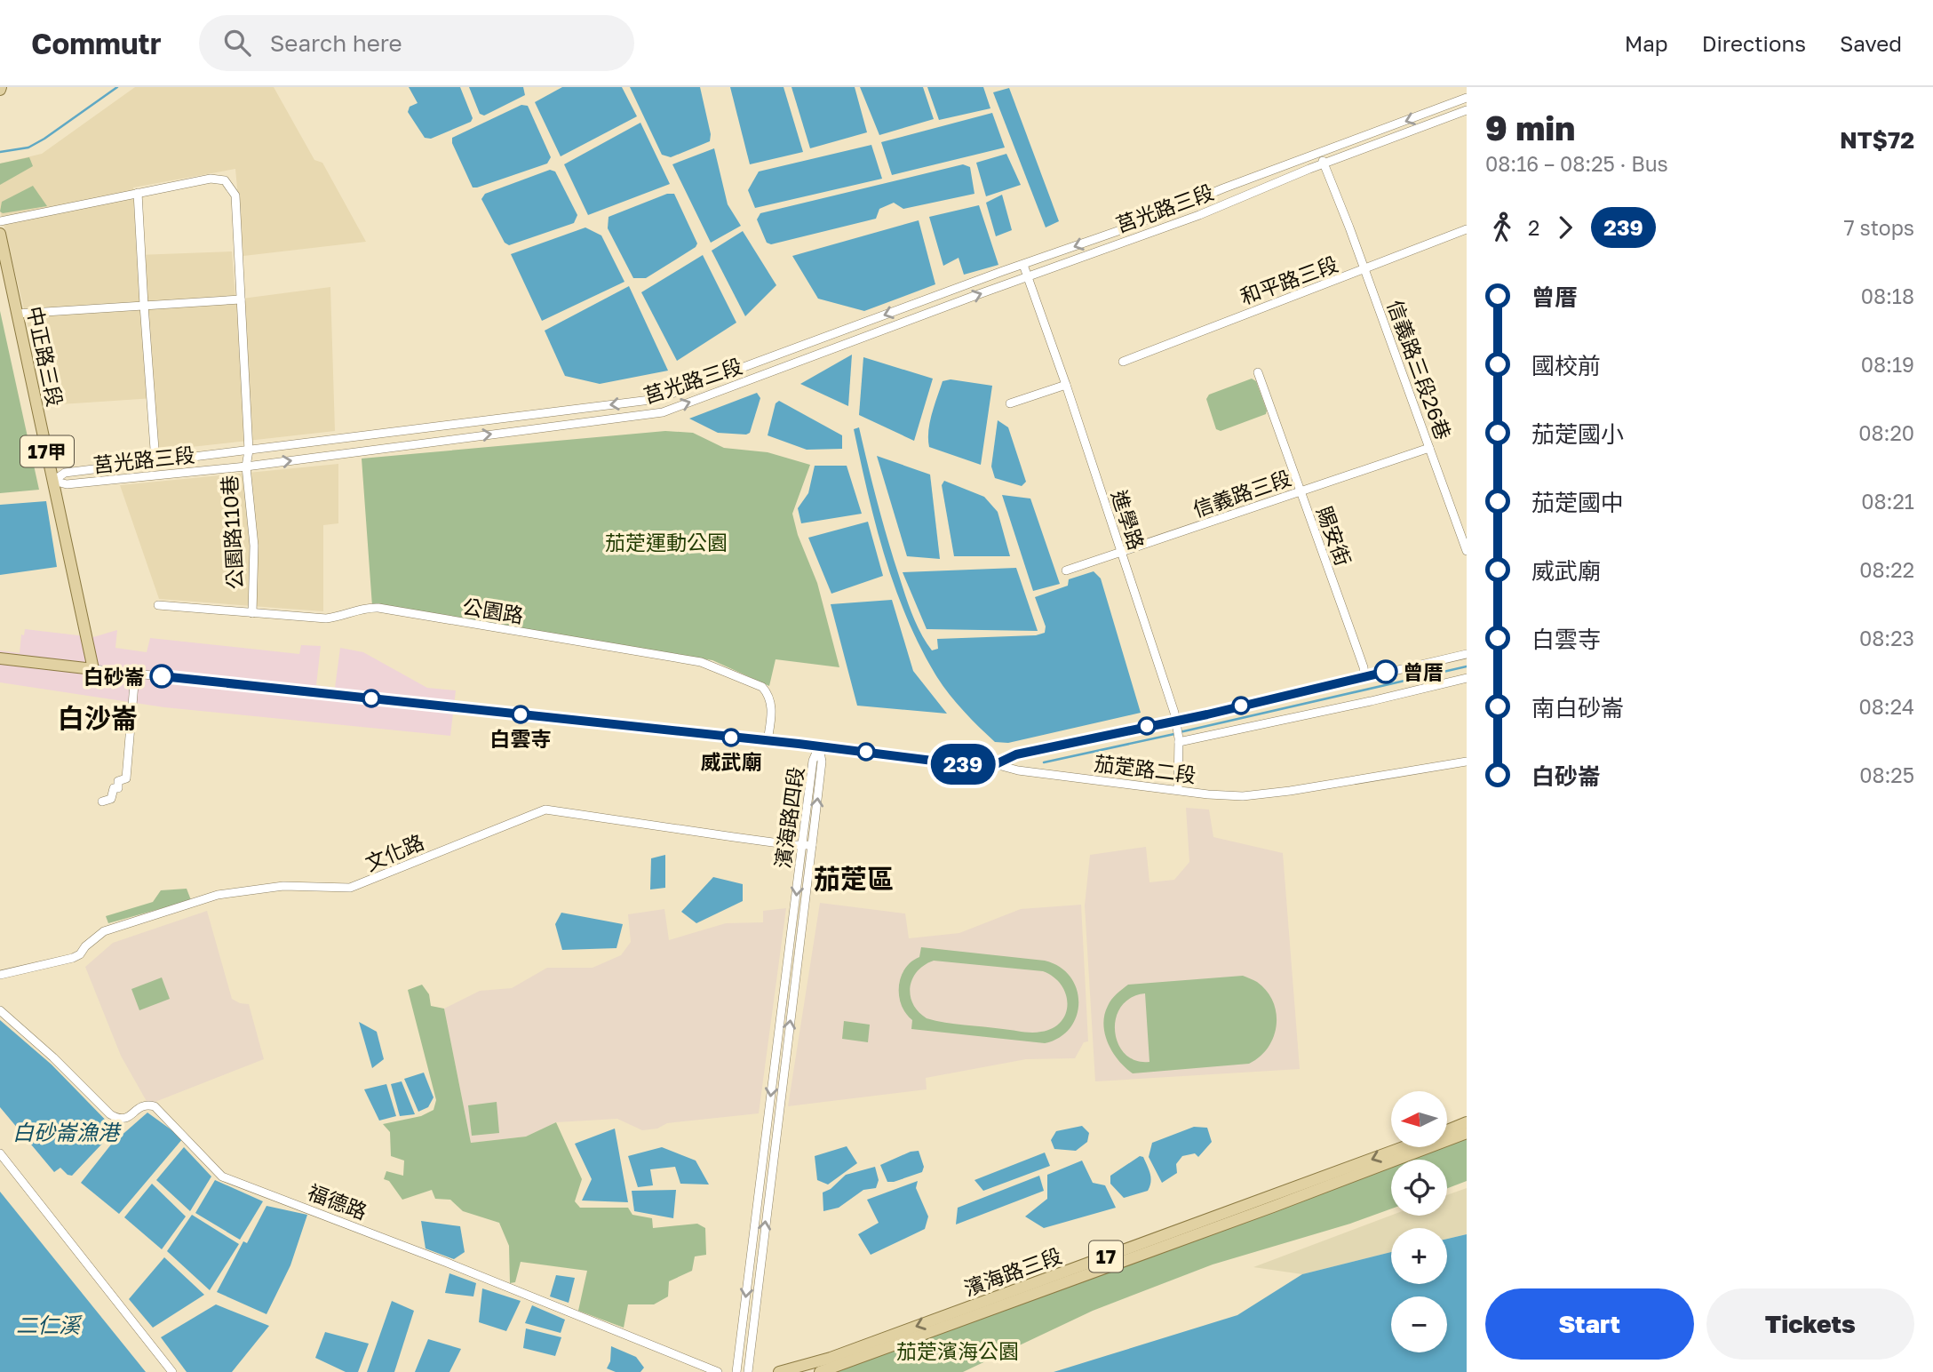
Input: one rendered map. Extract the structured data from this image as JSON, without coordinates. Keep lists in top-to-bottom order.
{
  "streets": {
    "main road": [
      "中正路三段",
      "17甲",
      "17",
      "濱海路三段"
    ],
    "street": [
      "莒光路三段",
      "和平路三段",
      "信義路三段26巷",
      "信義路三段",
      "進學路",
      "公園路110巷",
      "賜安街",
      "公園路",
      "茄萣路二段",
      "濱海路四段",
      "文化路",
      "福德路"
    ]
  },
  "crossings": [
    ["莒光路三段", "中正路三段"],
    ["莒光路三段", "信義路三段26巷"],
    ["莒光路三段", "進學路"],
    ["莒光路三段", "公園路110巷"],
    ["和平路三段", "信義路三段26巷"],
    ["中正路三段", "茄萣路二段"],
    ["信義路三段26巷", "信義路三段"],
    ["信義路三段", "進學路"],
    ["信義路三段", "賜安街"],
    ["進學路", "茄萣路二段"],
    ["公園路110巷", "公園路"],
    ["公園路", "茄萣路二段"],
    ["茄萣路二段", "濱海路四段"],
    ["濱海路四段", "文化路"]
  ],
  "districts": ["白沙崙", "茄萣區"],
  "water": ["白砂崙漁港", "二仁溪"],
  "parks": ["茄萣運動公園", "茄萣濱海公園"],
  "places": [
    "曾厝",
    "白砂崙",
    "白雲寺",
    "威武廟"
  ],
  "lines": ["bus line 239"],
  "north": "left",
  "page": {
    "header": "Commutr",
    "search": "Search here",
    "nav": ["Map", "Directions", "Saved"],
    "on_map": "239",
    "heading": ["9 min", "08:16 – 08:25 · Bus", "NT$72"],
    "legs": ["2", "239", "7 stops"],
    "list": [
      {
        "name": "曾厝",
        "value": "08:18"
      },
      {
        "name": "國校前",
        "value": "08:19"
      },
      {
        "name": "茄萣國小",
        "value": "08:20"
      },
      {
        "name": "茄萣國中",
        "value": "08:21"
      },
      {
        "name": "威武廟",
        "value": "08:22"
      },
      {
        "name": "白雲寺",
        "value": "08:23"
      },
      {
        "name": "南白砂崙",
        "value": "08:24"
      },
      {
        "name": "白砂崙",
        "value": "08:25"
      }
    ],
    "map_buttons": ["+", "−"],
    "buttons": ["Start", "Tickets"]
  }
}
